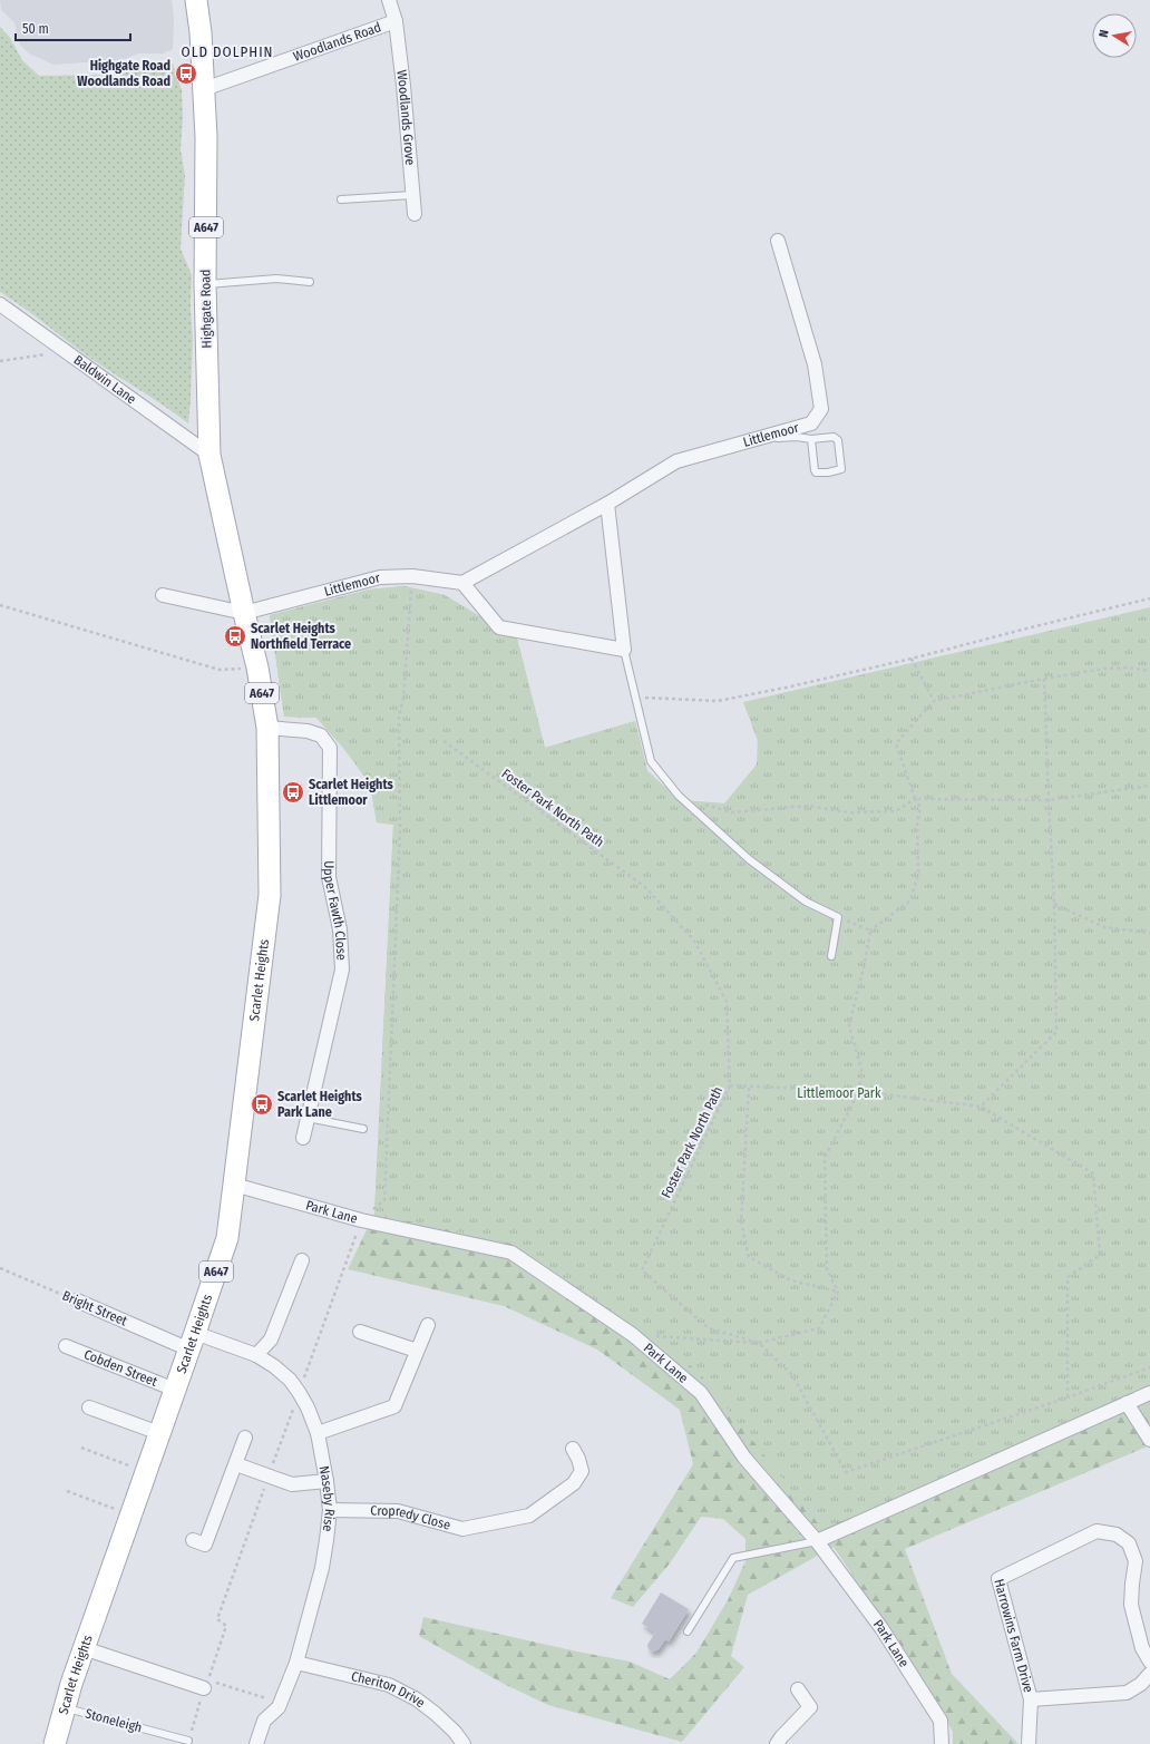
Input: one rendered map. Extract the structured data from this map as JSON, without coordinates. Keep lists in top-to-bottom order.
{
  "streets": {
    "main road": ["A647", "Highgate Road", "Scarlet Heights"],
    "street": [
      "Woodlands Road",
      "Woodlands Grove",
      "Baldwin Lane",
      "Littlemoor",
      "Upper Fawth Close",
      "Park Lane",
      "Bright Street",
      "Cobden Street",
      "Naseby Rise",
      "Cropredy Close",
      "Harrowins Farm Drive",
      "Cheriton Drive"
    ],
    "lane": ["Stoneleigh"],
    "path": ["Foster Park North Path"]
  },
  "crossings": [
    ["Woodlands Road", "Woodlands Grove"],
    ["Woodlands Road", "Highgate Road"],
    ["A647", "Highgate Road"],
    ["A647", "Littlemoor"],
    ["A647", "Upper Fawth Close"],
    ["A647", "Scarlet Heights"],
    ["Highgate Road", "Baldwin Lane"],
    ["Highgate Road", "Littlemoor"],
    ["Upper Fawth Close", "Scarlet Heights"],
    ["Scarlet Heights", "Park Lane"],
    ["Scarlet Heights", "Bright Street"],
    ["Scarlet Heights", "Cobden Street"],
    ["Scarlet Heights", "Naseby Rise"],
    ["Scarlet Heights", "Stoneleigh"],
    ["Bright Street", "Naseby Rise"],
    ["Naseby Rise", "Cropredy Close"],
    ["Naseby Rise", "Cheriton Drive"]
  ],
  "districts": ["OLD DOLPHIN"],
  "parks": ["Littlemoor Park"],
  "places": {
    "bus stop": [
      "Highgate Road Woodlands Road",
      "Scarlet Heights Northfield Terrace",
      "Scarlet Heights Littlemoor",
      "Scarlet Heights Park Lane"
    ]
  },
  "scale_bar": "50 m",
  "north": "left"
}
